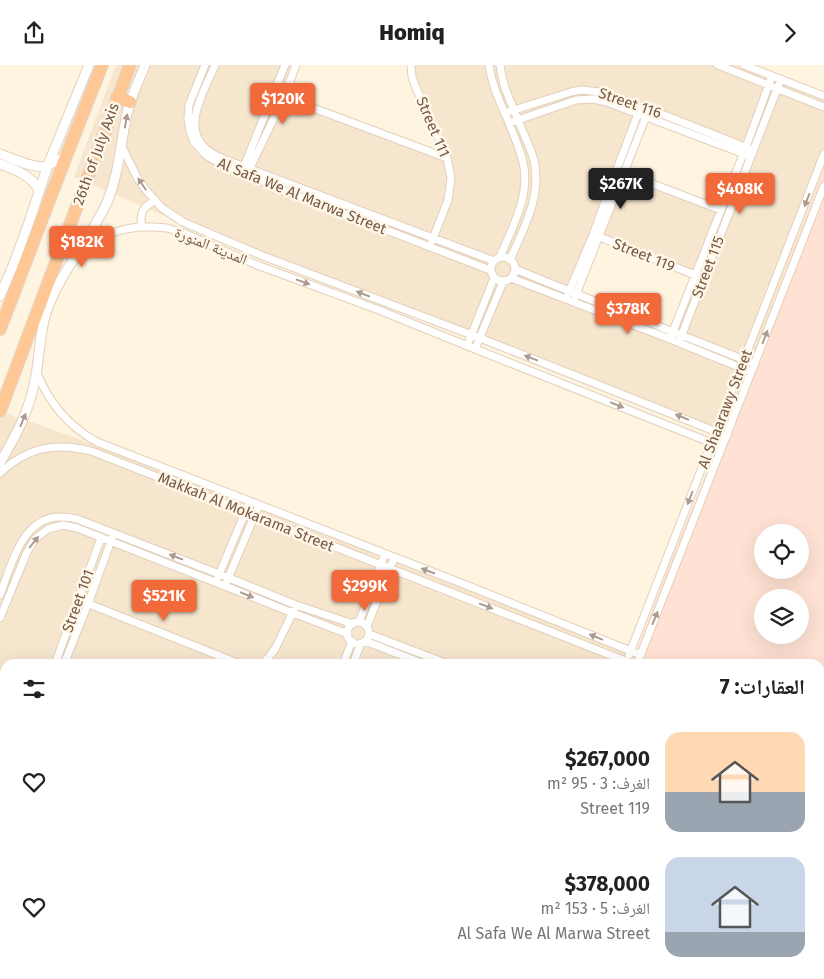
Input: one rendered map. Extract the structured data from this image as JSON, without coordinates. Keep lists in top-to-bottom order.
{
  "streets": {
    "highway": ["26th of July Axis"],
    "street": [
      "Street 116",
      "Street 111",
      "Al Safa We Al Marwa Street",
      "المدينة المنورة",
      "Street 119",
      "Street 115",
      "Al Shaarawy Street",
      "Makkah Al Mokarama Street",
      "Street 101"
    ]
  },
  "crossings": [
    ["Street 116", "Street 115"],
    ["Street 111", "Al Safa We Al Marwa Street"],
    ["المدينة المنورة", "Al Shaarawy Street"],
    ["Street 119", "Street 115"],
    ["Al Shaarawy Street", "Makkah Al Mokarama Street"]
  ],
  "page": {
    "header": "Homiq",
    "price": [
      "$120K",
      "$267K",
      "$408K",
      "$182K",
      "$378K",
      "$299K",
      "$521K"
    ],
    "heading": "العقارات: 7",
    "list": [
      {
        "name": "$267,000",
        "note": "الغرف: 3 · 95 m² · Street 119"
      },
      {
        "name": "$378,000",
        "note": "الغرف: 5 · 153 m² · Al Safa We Al Marwa Street"
      }
    ]
  }
}
